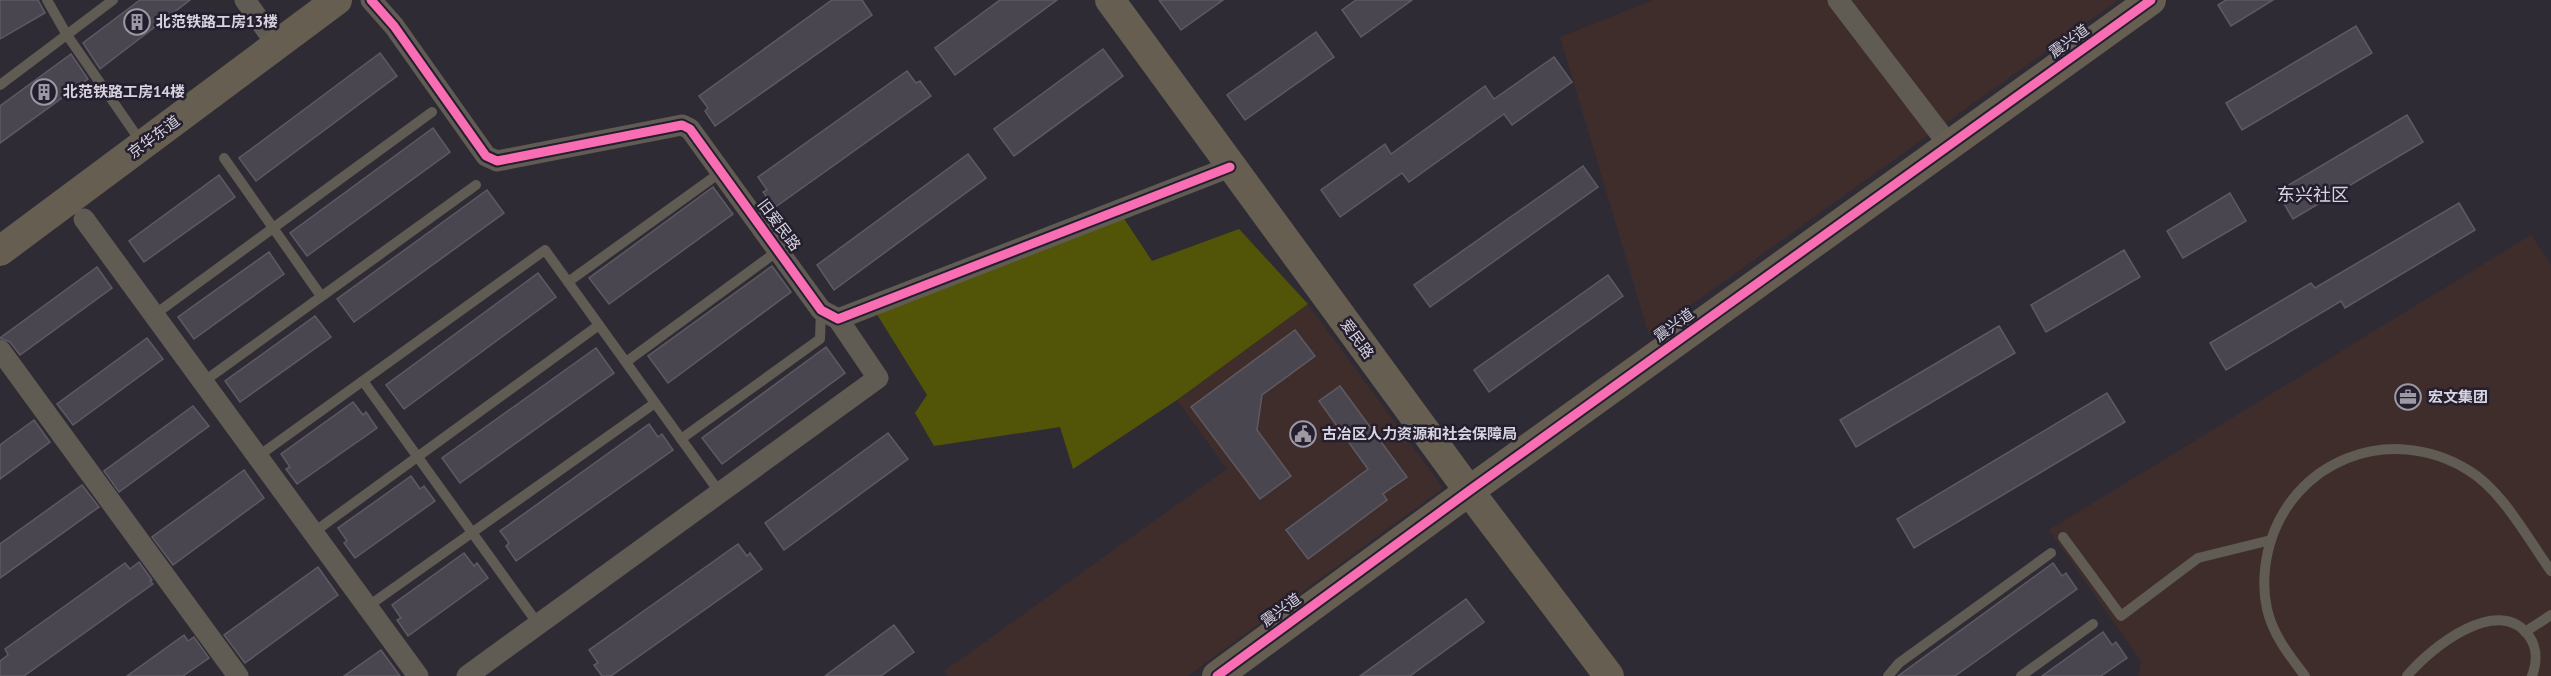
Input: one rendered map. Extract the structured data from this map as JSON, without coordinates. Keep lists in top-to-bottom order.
{
  "streets": {
    "street": [
      "震兴道",
      "京华东道",
      "旧爱民路",
      "爱民路"
    ]
  },
  "crossings": [
    ["震兴道", "爱民路"]
  ],
  "districts": ["东兴社区"],
  "places": {
    "building": ["北范铁路工房13楼", "北范铁路工房14楼"],
    "office": ["宏文集团"],
    "public building": ["古冶区人力资源和社会保障局"]
  }
}
